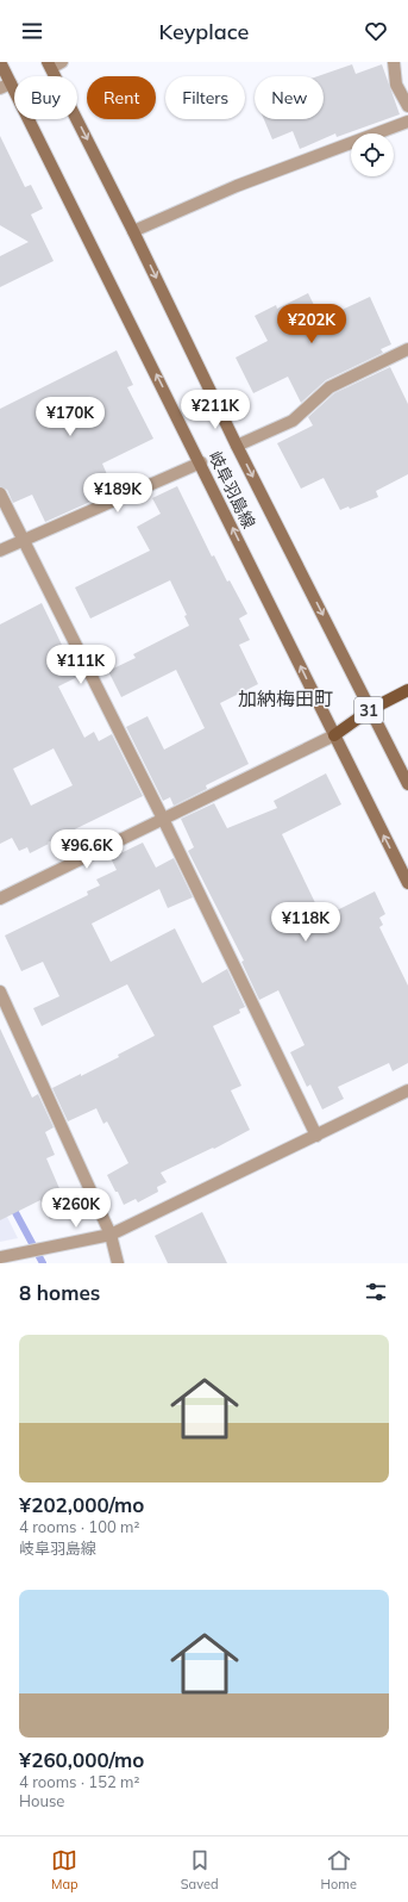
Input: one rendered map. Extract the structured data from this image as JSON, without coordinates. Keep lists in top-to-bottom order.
{
  "streets": {
    "main road": ["岐阜羽島線", "31"]
  },
  "crossings": [
    ["岐阜羽島線", "31"]
  ],
  "districts": ["加納梅田町"],
  "page": {
    "header": "Keyplace",
    "chip": [
      "Buy",
      "Rent",
      "Filters",
      "New"
    ],
    "price": [
      "¥202K",
      "¥211K",
      "¥170K",
      "¥189K",
      "¥111K",
      "¥96.6K",
      "¥118K",
      "¥260K"
    ],
    "heading": "8 homes",
    "list": [
      {
        "name": "¥202,000/mo",
        "note": "4 rooms · 100 m² · 岐阜羽島線"
      },
      {
        "name": "¥260,000/mo",
        "note": "4 rooms · 152 m² · House"
      }
    ],
    "tabs": ["Map", "Saved", "Home"]
  }
}
